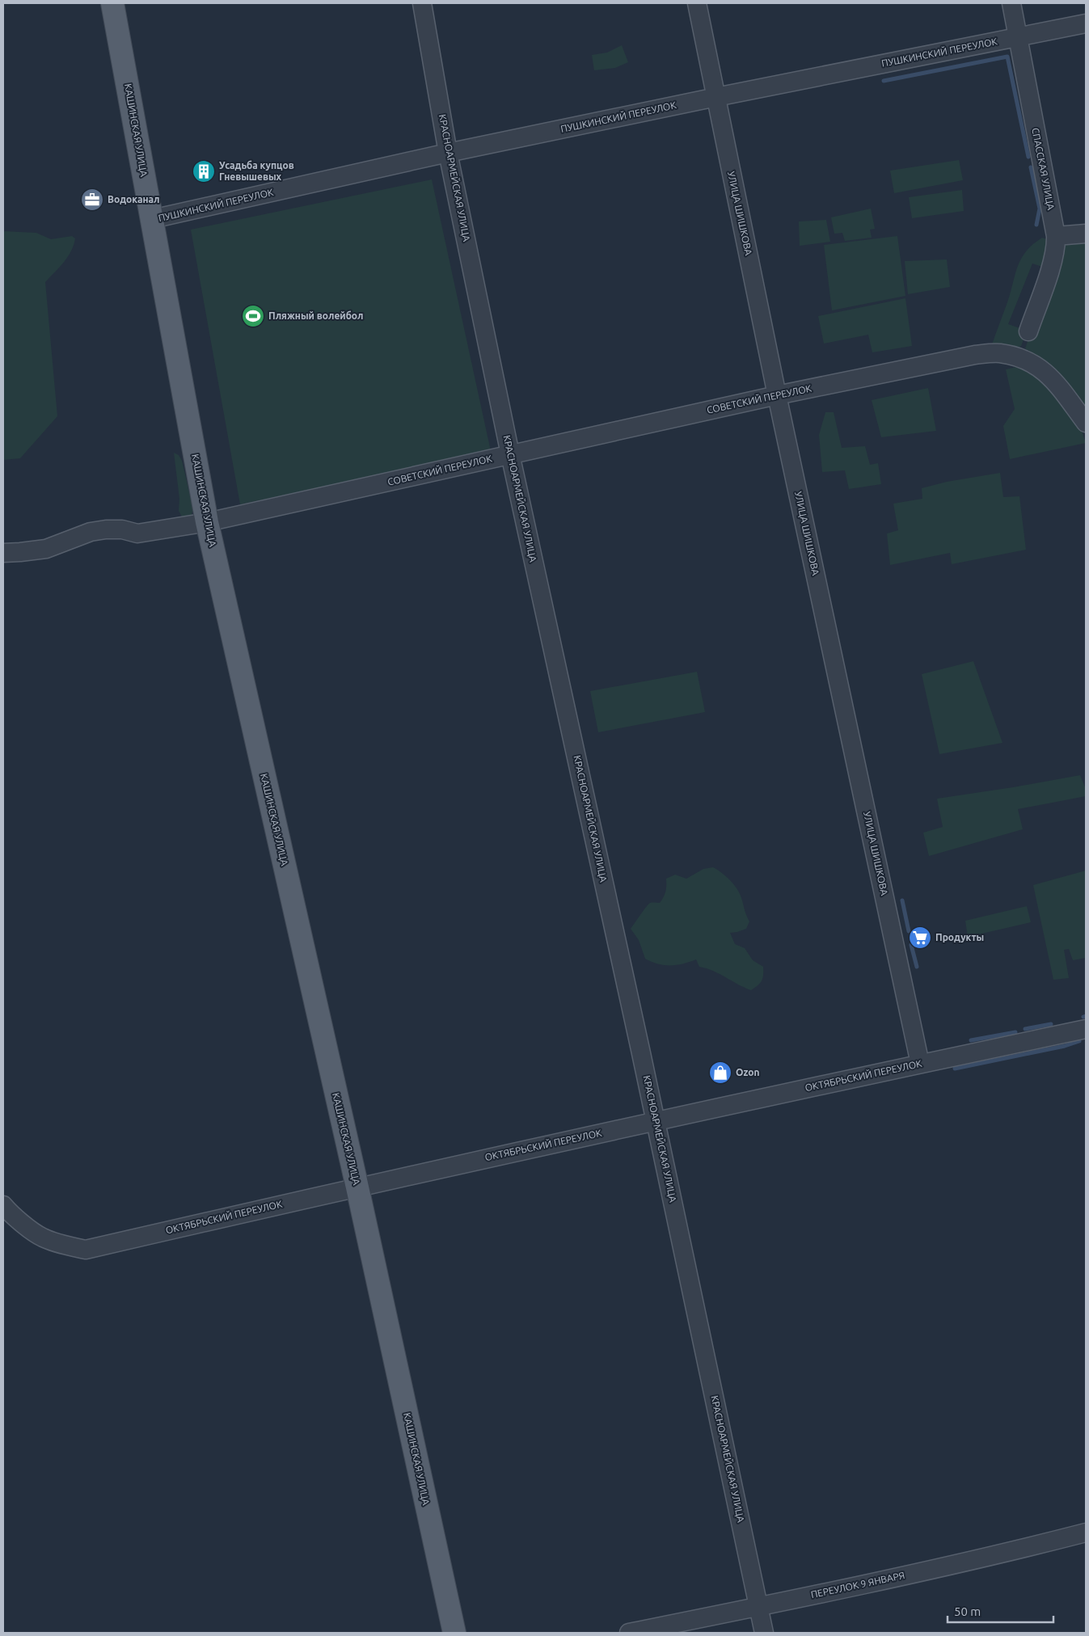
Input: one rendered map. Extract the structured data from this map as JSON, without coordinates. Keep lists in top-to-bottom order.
{
  "streets": {
    "main road": ["КАШИНСКАЯ УЛИЦА"],
    "street": [
      "ПУШКИНСКИЙ ПЕРЕУЛОК",
      "СПАССКАЯ УЛИЦА",
      "КРАСНОАРМЕЙСКАЯ УЛИЦА",
      "УЛИЦА ШИШКОВА",
      "СОВЕТСКИЙ ПЕРЕУЛОК",
      "ОКТЯБРЬСКИЙ ПЕРЕУЛОК",
      "ПЕРЕУЛОК 9 ЯНВАРЯ"
    ]
  },
  "crossings": [
    ["ПУШКИНСКИЙ ПЕРЕУЛОК", "КАШИНСКАЯ УЛИЦА"],
    ["ПУШКИНСКИЙ ПЕРЕУЛОК", "СПАССКАЯ УЛИЦА"],
    ["ПУШКИНСКИЙ ПЕРЕУЛОК", "КРАСНОАРМЕЙСКАЯ УЛИЦА"],
    ["ПУШКИНСКИЙ ПЕРЕУЛОК", "УЛИЦА ШИШКОВА"],
    ["КАШИНСКАЯ УЛИЦА", "СОВЕТСКИЙ ПЕРЕУЛОК"],
    ["КАШИНСКАЯ УЛИЦА", "ОКТЯБРЬСКИЙ ПЕРЕУЛОК"],
    ["КРАСНОАРМЕЙСКАЯ УЛИЦА", "СОВЕТСКИЙ ПЕРЕУЛОК"],
    ["КРАСНОАРМЕЙСКАЯ УЛИЦА", "ОКТЯБРЬСКИЙ ПЕРЕУЛОК"],
    ["КРАСНОАРМЕЙСКАЯ УЛИЦА", "ПЕРЕУЛОК 9 ЯНВАРЯ"],
    ["УЛИЦА ШИШКОВА", "СОВЕТСКИЙ ПЕРЕУЛОК"],
    ["УЛИЦА ШИШКОВА", "ОКТЯБРЬСКИЙ ПЕРЕУЛОК"]
  ],
  "places": {
    "building": ["Усадьба купцов Гневышевых"],
    "office": ["Водоканал"],
    "sports": ["Пляжный волейбол"],
    "supermarket": ["Продукты"],
    "shop": ["Ozon"]
  },
  "scale_bar": "50 m"
}
